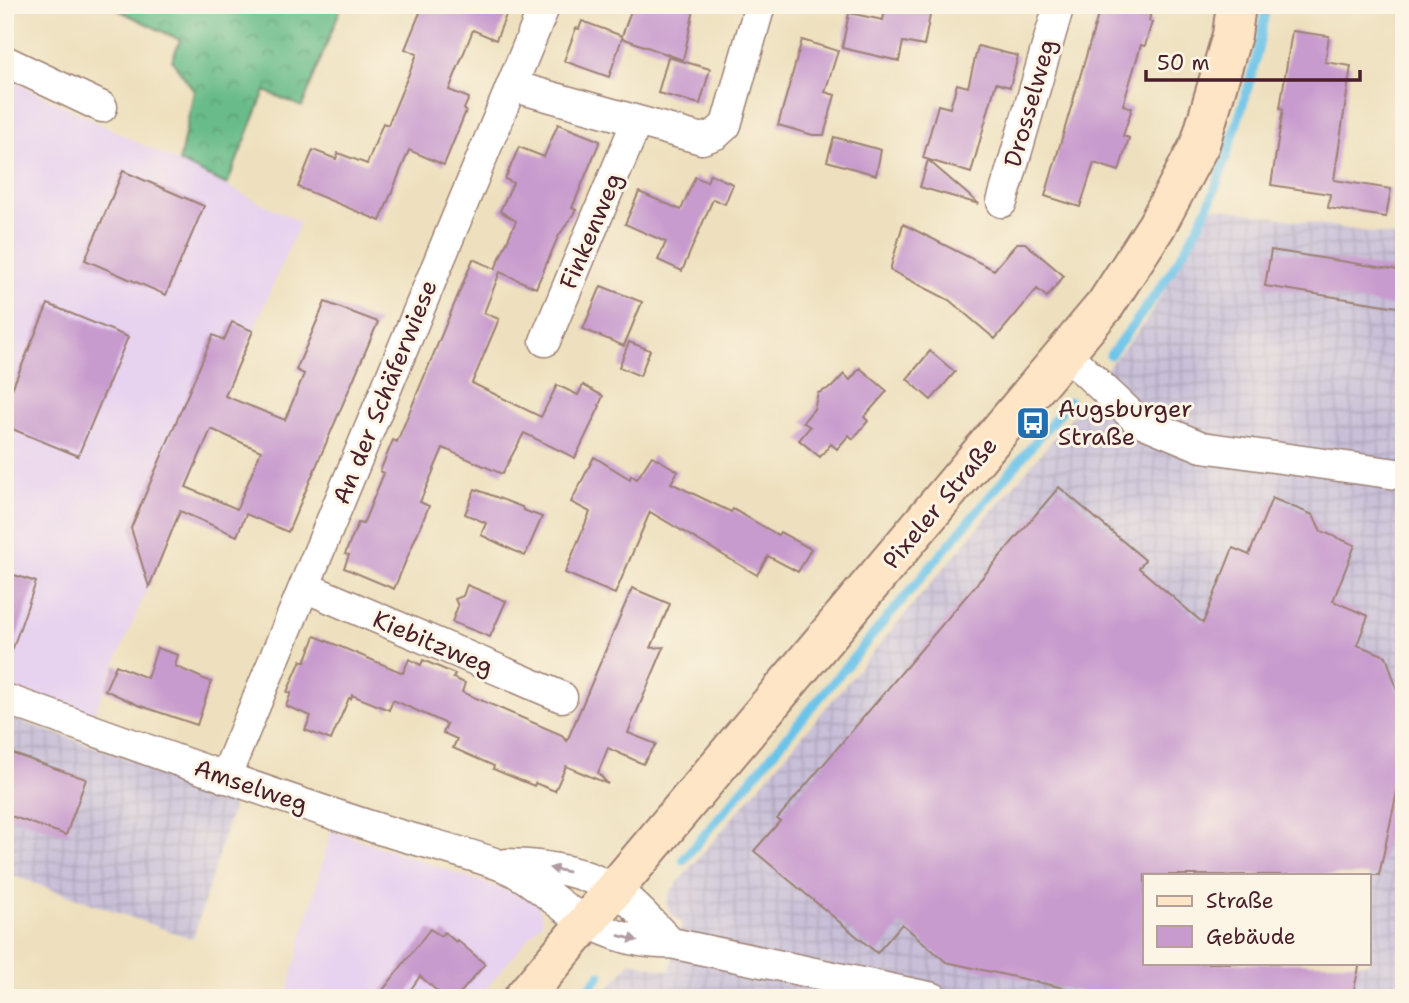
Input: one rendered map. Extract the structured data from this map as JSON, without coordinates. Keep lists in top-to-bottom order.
{
  "streets": {
    "main road": ["Pixeler Straße"],
    "street": [
      "Drosselweg",
      "Finkenweg",
      "An der Schäferwiese",
      "Kiebitzweg",
      "Amselweg"
    ]
  },
  "crossings": [
    ["An der Schäferwiese", "Kiebitzweg"],
    ["An der Schäferwiese", "Amselweg"],
    ["Pixeler Straße", "Amselweg"]
  ],
  "places": {
    "bus stop": ["Augsburger Straße"]
  },
  "legend": ["Straße", "Gebäude"],
  "scale_bar": "50 m"
}
